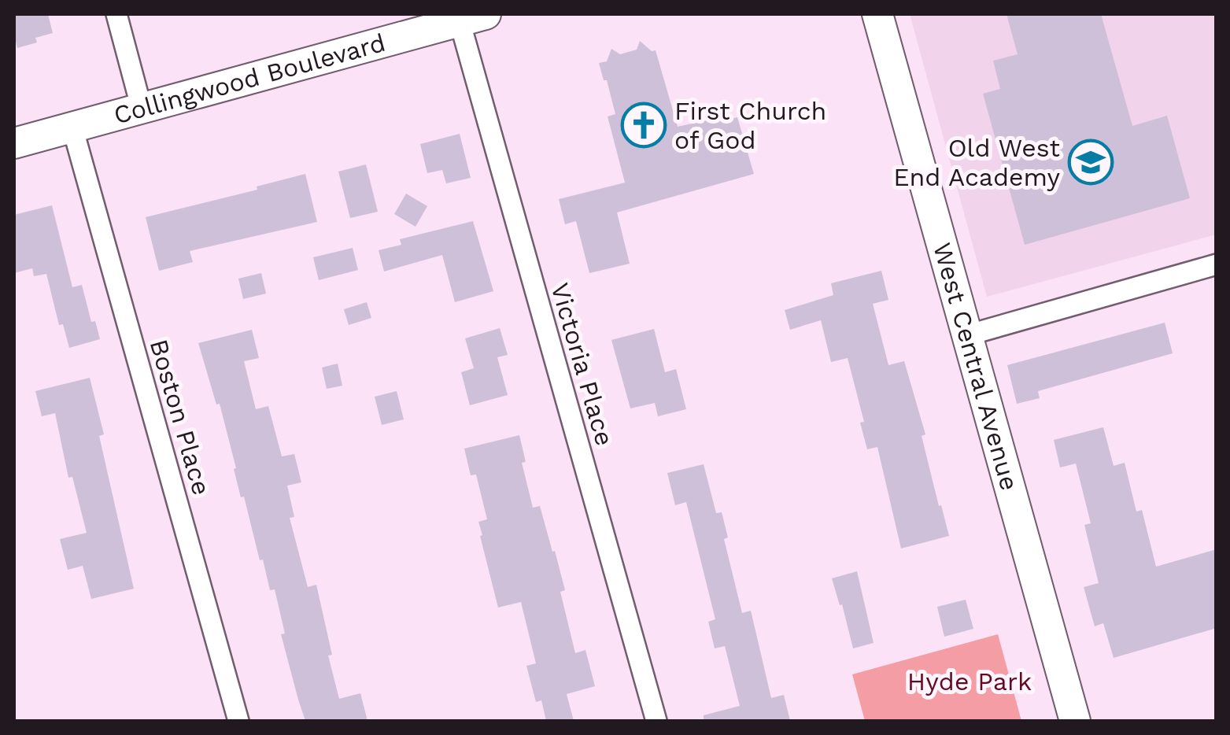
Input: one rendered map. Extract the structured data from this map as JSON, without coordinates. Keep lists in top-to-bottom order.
{
  "streets": {
    "main road": ["Collingwood Boulevard", "West Central Avenue"],
    "street": ["Victoria Place", "Boston Place"]
  },
  "crossings": [
    ["Collingwood Boulevard", "Victoria Place"],
    ["Collingwood Boulevard", "Boston Place"]
  ],
  "parks": ["Hyde Park"],
  "places": {
    "church": ["First Church of God"],
    "school or university": ["Old West End Academy"]
  }
}
